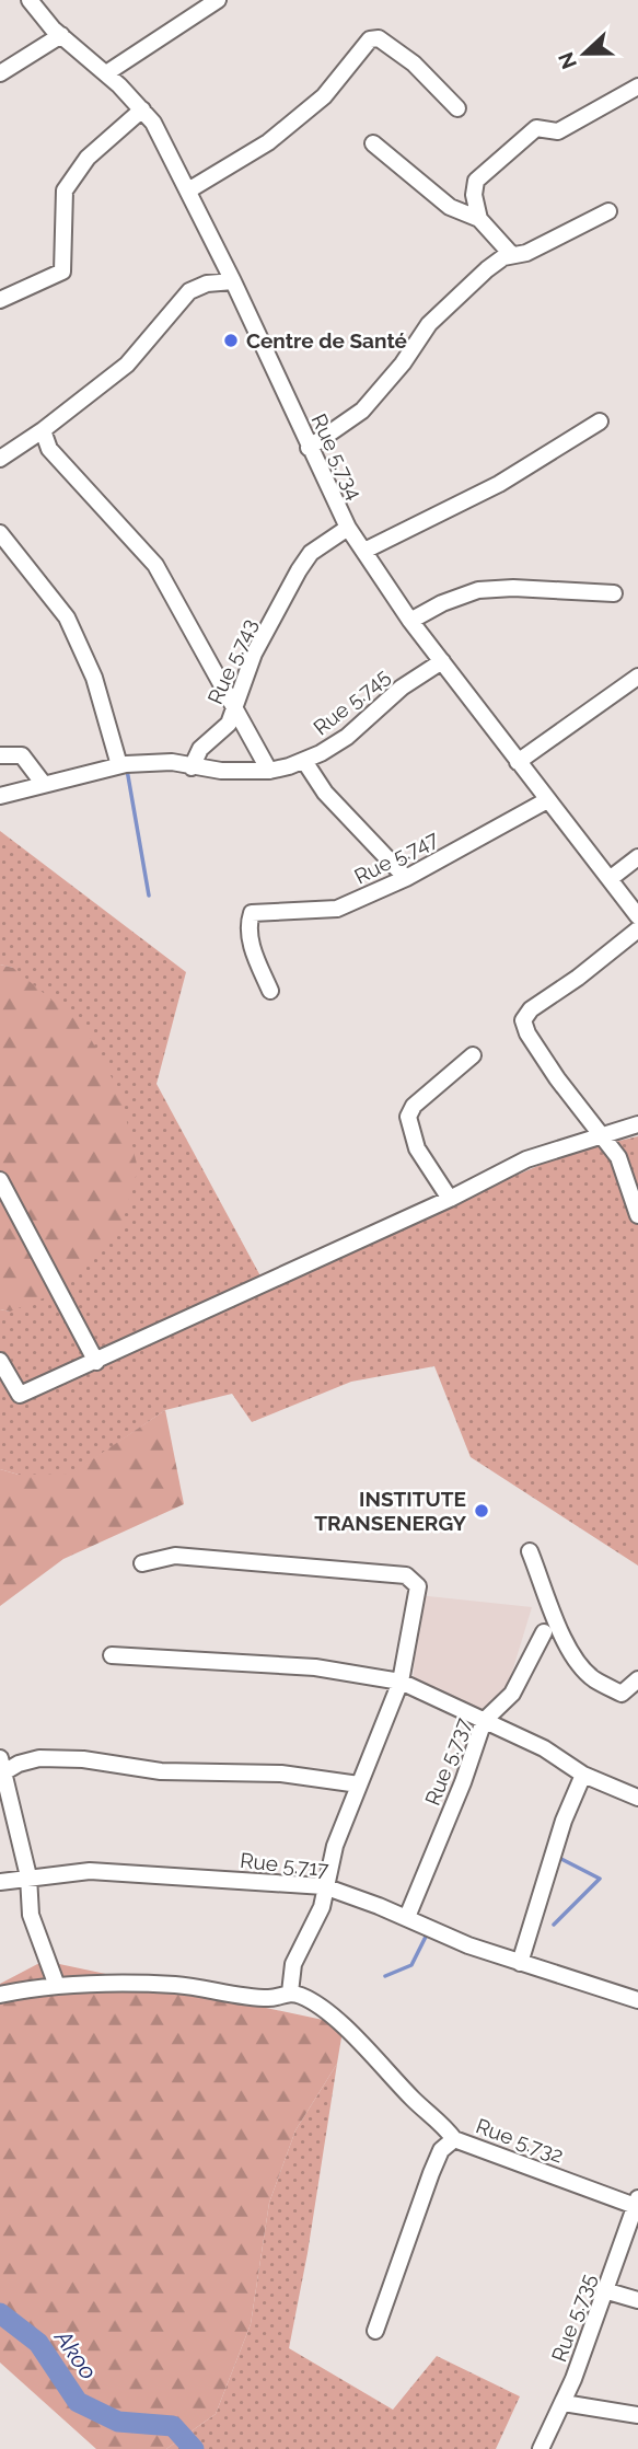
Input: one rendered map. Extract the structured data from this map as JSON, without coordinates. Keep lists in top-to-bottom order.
{
  "streets": {
    "street": [
      "Rue 5.734",
      "Rue 5.743",
      "Rue 5.745",
      "Rue 5.747",
      "Rue 5.737",
      "Rue 5.717",
      "Rue 5.732",
      "Rue 5.735"
    ]
  },
  "crossings": [
    ["Rue 5.734", "Rue 5.743"],
    ["Rue 5.734", "Rue 5.745"],
    ["Rue 5.734", "Rue 5.747"],
    ["Rue 5.743", "Rue 5.745"],
    ["Rue 5.737", "Rue 5.717"],
    ["Rue 5.732", "Rue 5.735"]
  ],
  "water": ["Akoo"],
  "places": ["Centre de Santé", "INSTITUTE TRANSENERGY"],
  "north": "left"
}
